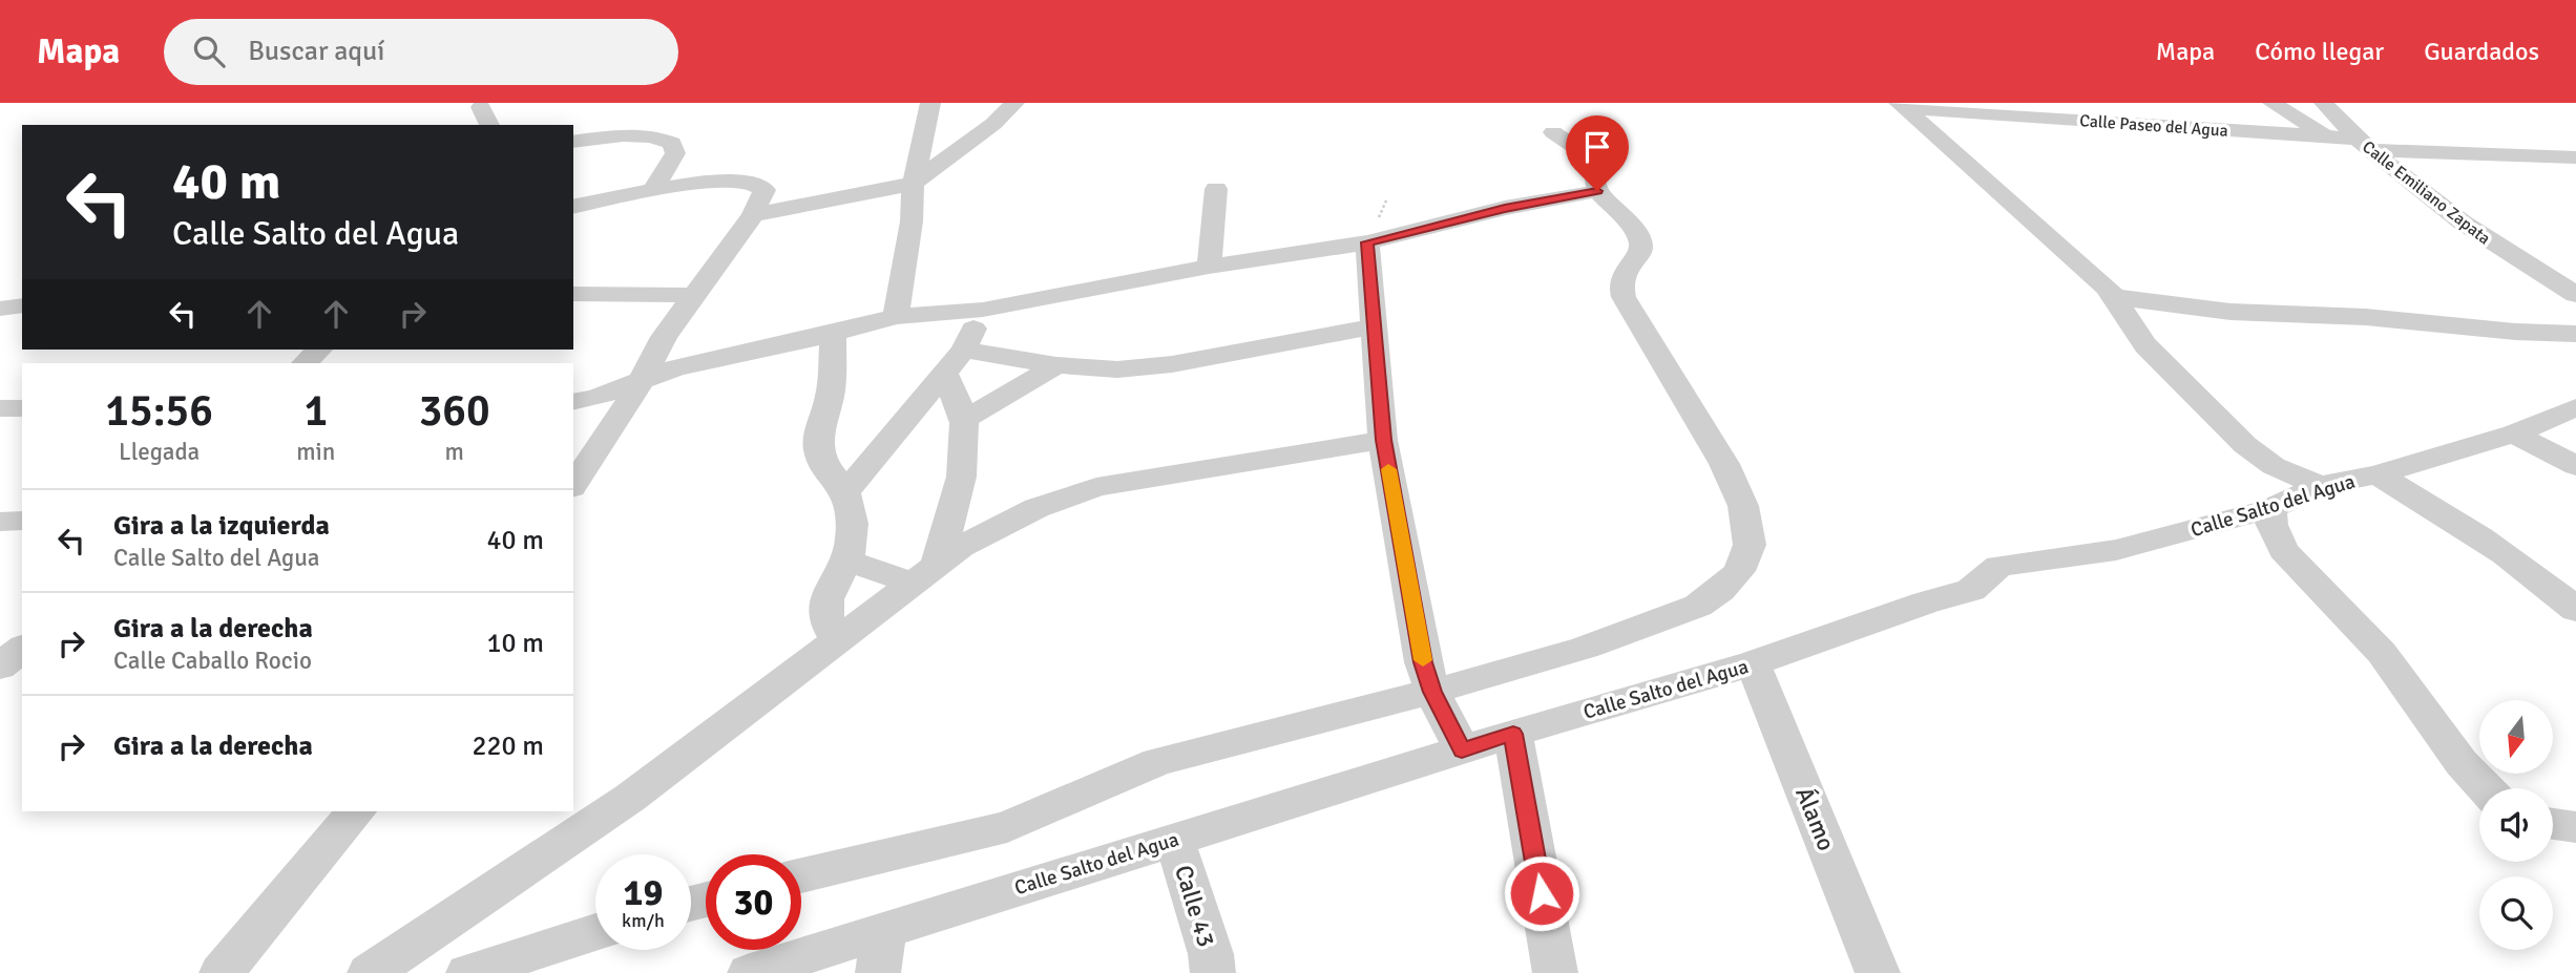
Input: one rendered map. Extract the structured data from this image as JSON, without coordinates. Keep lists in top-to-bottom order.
{
  "streets": {
    "street": [
      "Calle Paseo del Agua",
      "Calle Emiliano Zapata",
      "Calle Salto del Agua",
      "Álamo",
      "Calle 43"
    ]
  },
  "crossings": [
    ["Calle Paseo del Agua", "Calle Emiliano Zapata"],
    ["Calle Salto del Agua", "Álamo"],
    ["Calle Salto del Agua", "Calle 43"]
  ],
  "north": "bottom",
  "page": {
    "header": "Mapa",
    "search": "Buscar aquí",
    "nav": ["Mapa", "Cómo llegar", "Guardados"],
    "turn": ["40 m", "Calle Salto del Agua"],
    "eta": [
      "15:56",
      "Llegada",
      "1",
      "min",
      "360",
      "m"
    ],
    "list": [
      {
        "name": "Gira a la izquierda",
        "note": "Calle Salto del Agua",
        "value": "40 m"
      },
      {
        "name": "Gira a la derecha",
        "note": "Calle Caballo Rocio",
        "value": "10 m"
      },
      {
        "name": "Gira a la derecha",
        "value": "220 m"
      }
    ],
    "speed": "19 km/h",
    "limit": "30"
  }
}
